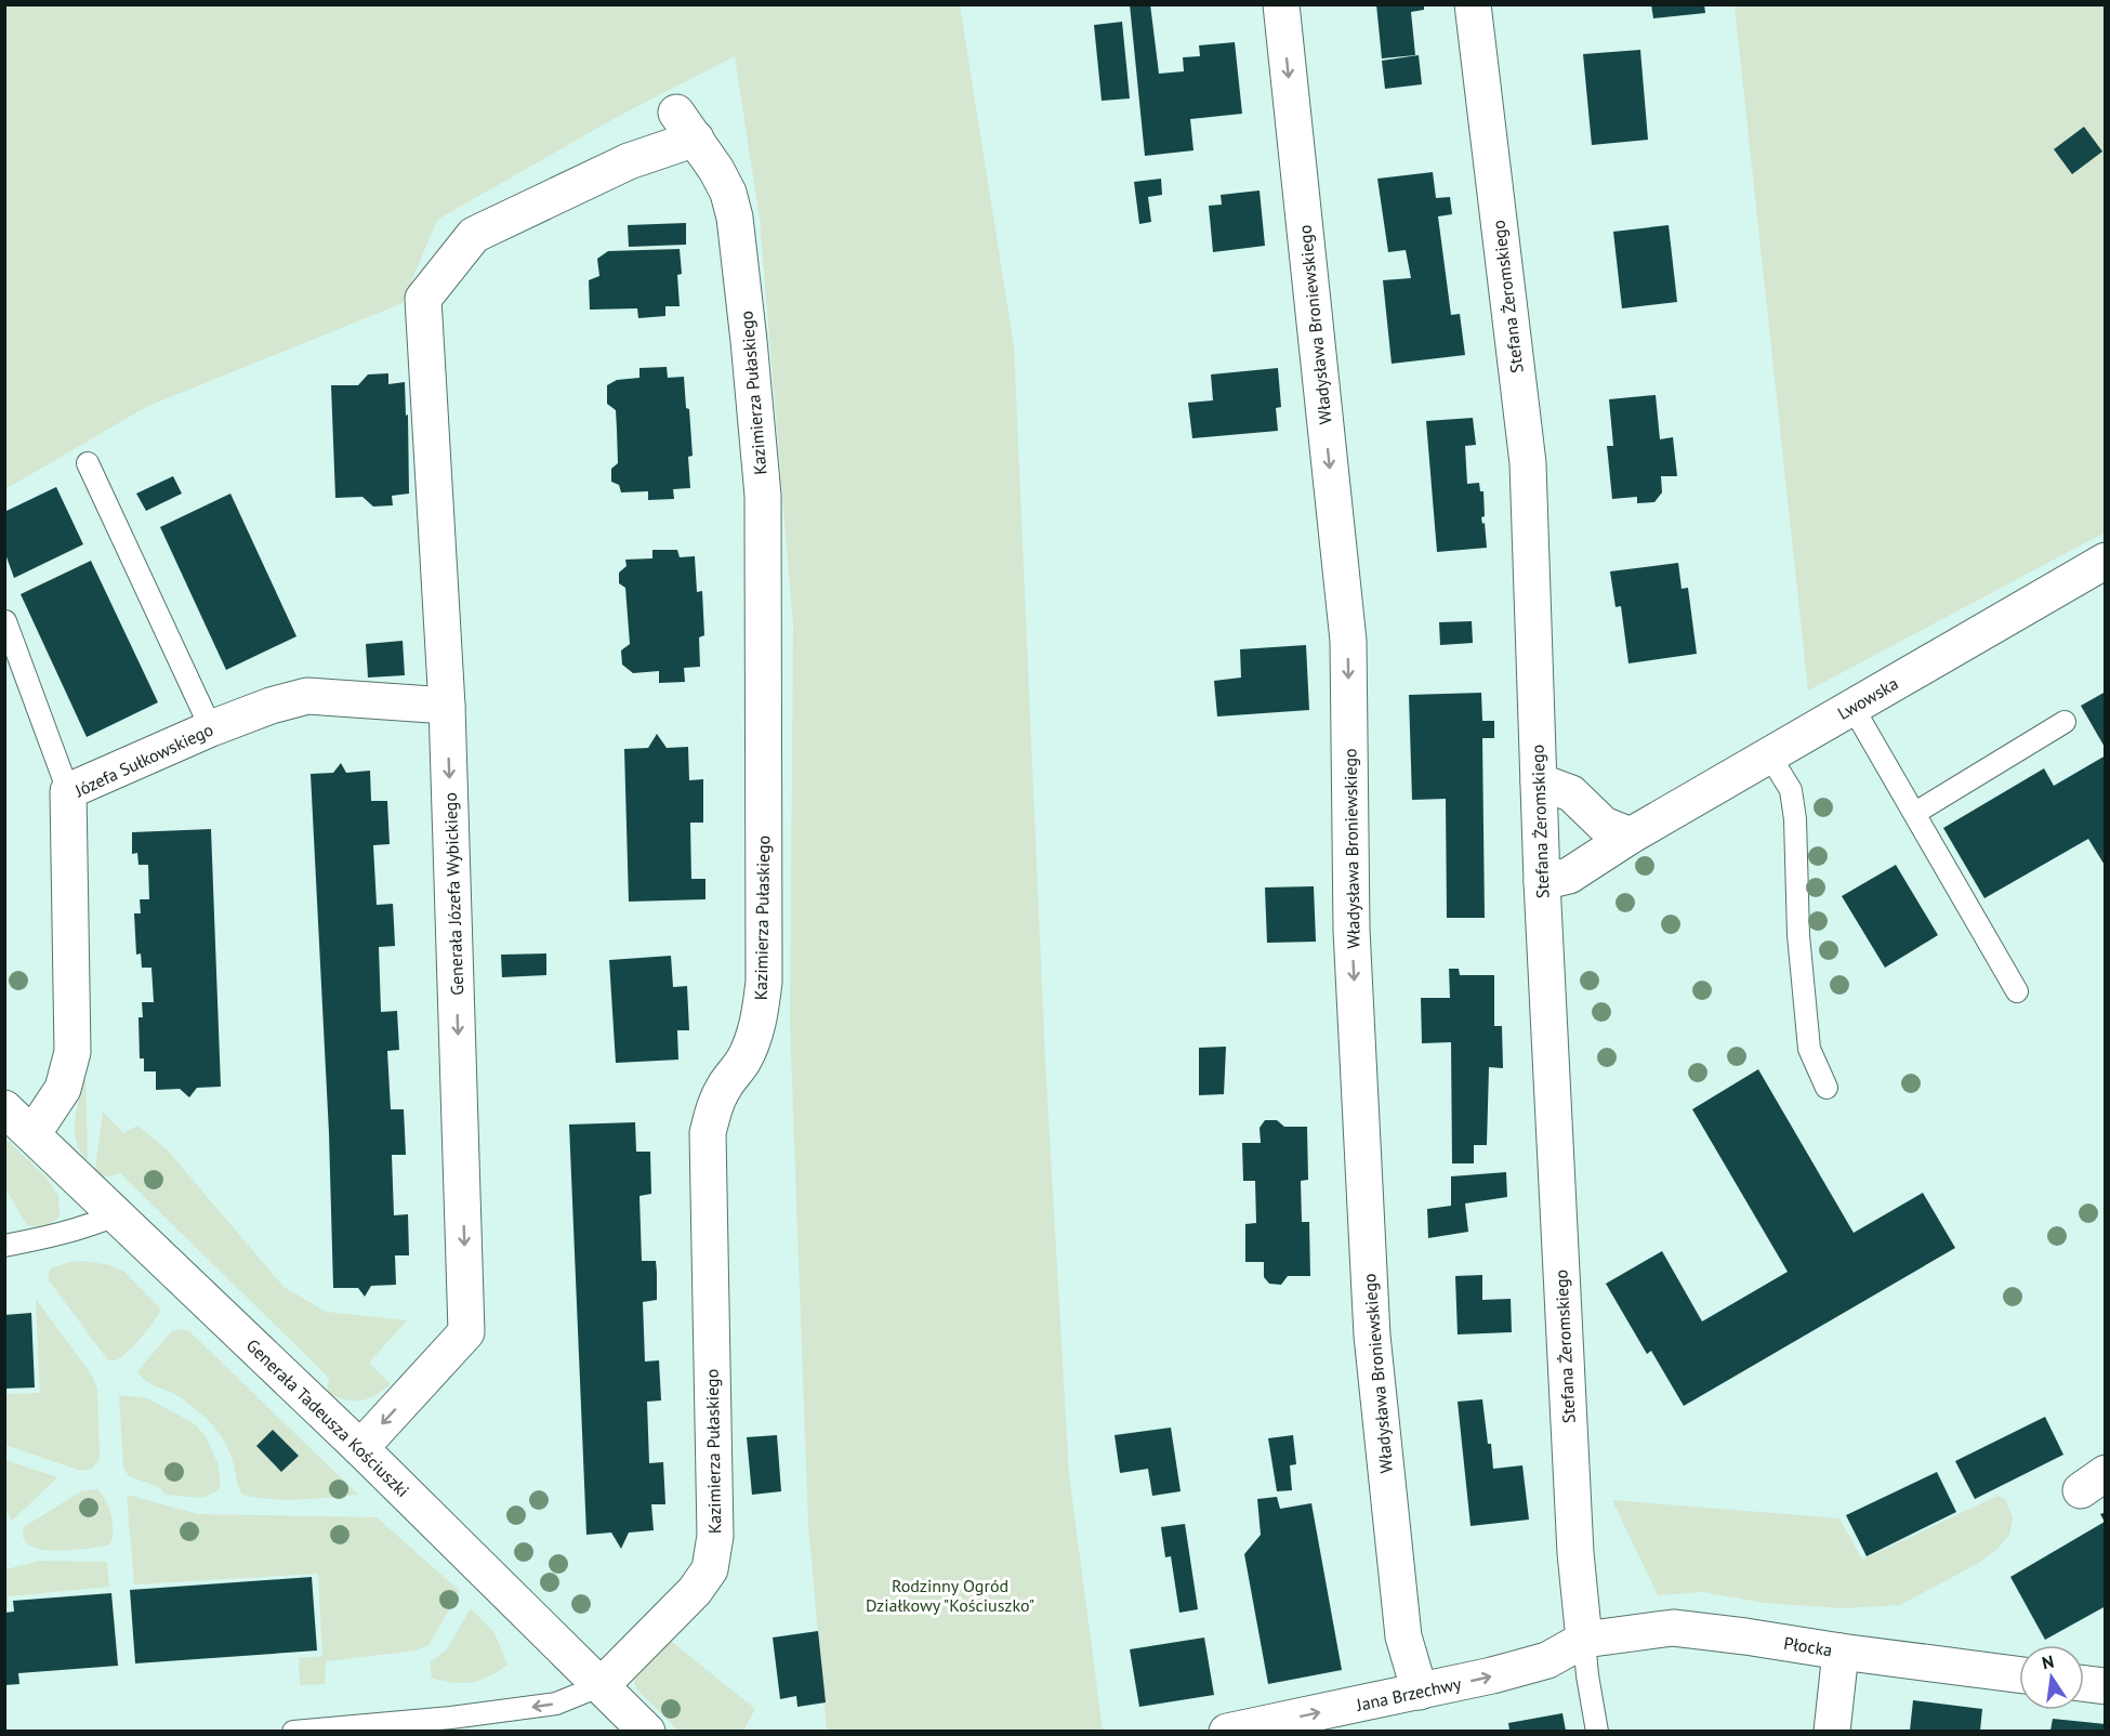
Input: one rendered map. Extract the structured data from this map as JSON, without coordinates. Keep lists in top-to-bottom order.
{
  "streets": {
    "street": [
      "Stefana Żeromskiego",
      "Władysława Broniewskiego",
      "Kazimierza Pułaskiego",
      "Lwowska",
      "Józefa Sułkowskiego",
      "Generała Józefa Wybickiego",
      "Generała Tadeusza Kościuszki",
      "Płocka",
      "Jana Brzechwy"
    ]
  },
  "crossings": [
    ["Stefana Żeromskiego", "Lwowska"],
    ["Stefana Żeromskiego", "Płocka"],
    ["Stefana Żeromskiego", "Jana Brzechwy"],
    ["Władysława Broniewskiego", "Jana Brzechwy"],
    ["Kazimierza Pułaskiego", "Generała Józefa Wybickiego"],
    ["Kazimierza Pułaskiego", "Generała Tadeusza Kościuszki"],
    ["Józefa Sułkowskiego", "Generała Józefa Wybickiego"],
    ["Józefa Sułkowskiego", "Generała Tadeusza Kościuszki"],
    ["Generała Józefa Wybickiego", "Generała Tadeusza Kościuszki"],
    ["Płocka", "Jana Brzechwy"]
  ],
  "one_way": ["Władysława Broniewskiego", "Generała Józefa Wybickiego", "Jana Brzechwy"],
  "parks": ["Rodzinny Ogród Działkowy \"Kościuszko\""],
  "north": "top"
}
